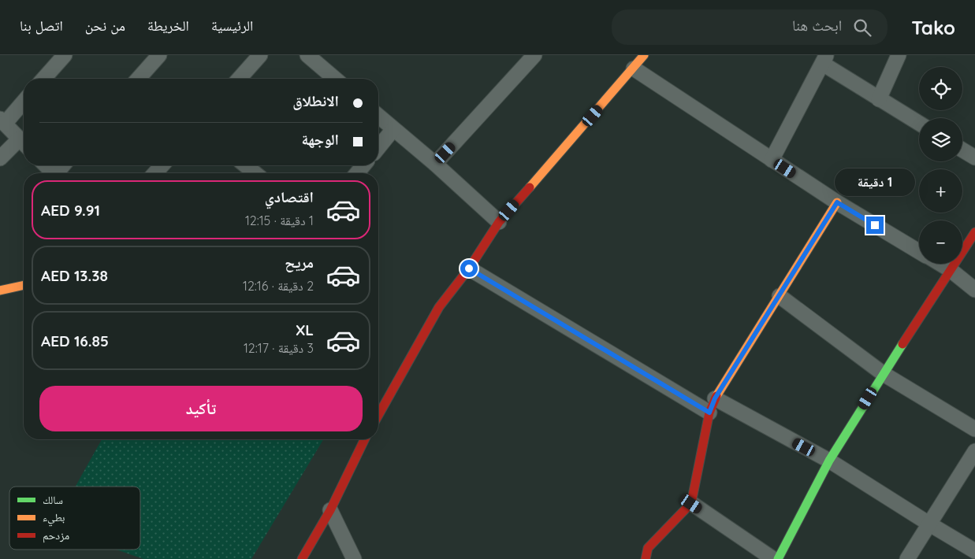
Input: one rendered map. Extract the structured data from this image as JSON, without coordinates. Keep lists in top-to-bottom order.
{
  "legend": ["سالك", "بطيء", "مزدحم"],
  "page": {
    "header": "Tako",
    "search": "ابحث هنا",
    "nav": [
      "الرئيسية",
      "الخريطة",
      "من نحن",
      "اتصل بنا"
    ],
    "map_buttons": ["+", "−"],
    "banner": ["الانطلاق", "الوجهة"],
    "bubble": "1 دقيقة",
    "list": [
      {
        "name": "اقتصادي",
        "note": "1 دقيقة · 12:15",
        "value": "AED 9.91"
      },
      {
        "name": "مريح",
        "note": "2 دقيقة · 12:16",
        "value": "AED 13.38"
      },
      {
        "name": "XL",
        "note": "3 دقيقة · 12:17",
        "value": "AED 16.85"
      }
    ],
    "buttons": "تأكيد"
  }
}
